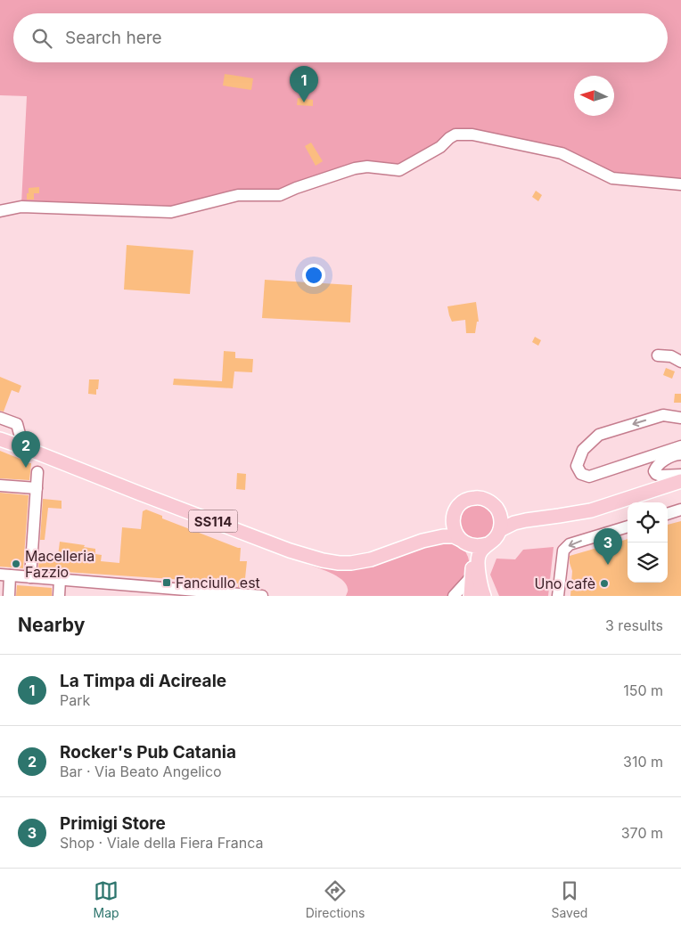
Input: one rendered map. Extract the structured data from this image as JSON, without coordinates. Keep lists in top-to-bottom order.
{
  "streets": {
    "main road": ["SS114"]
  },
  "places": {
    "other": ["Macelleria Fazzio", "Uno cafè"],
    "transit": ["Fanciullo est"]
  },
  "north": "left",
  "page": {
    "search": "Search here",
    "pins": ["1", "2", "3"],
    "heading": ["Nearby", "3 results"],
    "list": [
      {
        "mark": "1",
        "name": "La Timpa di Acireale",
        "note": "Park",
        "value": "150 m"
      },
      {
        "mark": "2",
        "name": "Rocker's Pub Catania",
        "note": "Bar · Via Beato Angelico",
        "value": "310 m"
      },
      {
        "mark": "3",
        "name": "Primigi Store",
        "note": "Shop · Viale della Fiera Franca",
        "value": "370 m"
      }
    ],
    "nav": ["Map", "Directions", "Saved"]
  }
}
